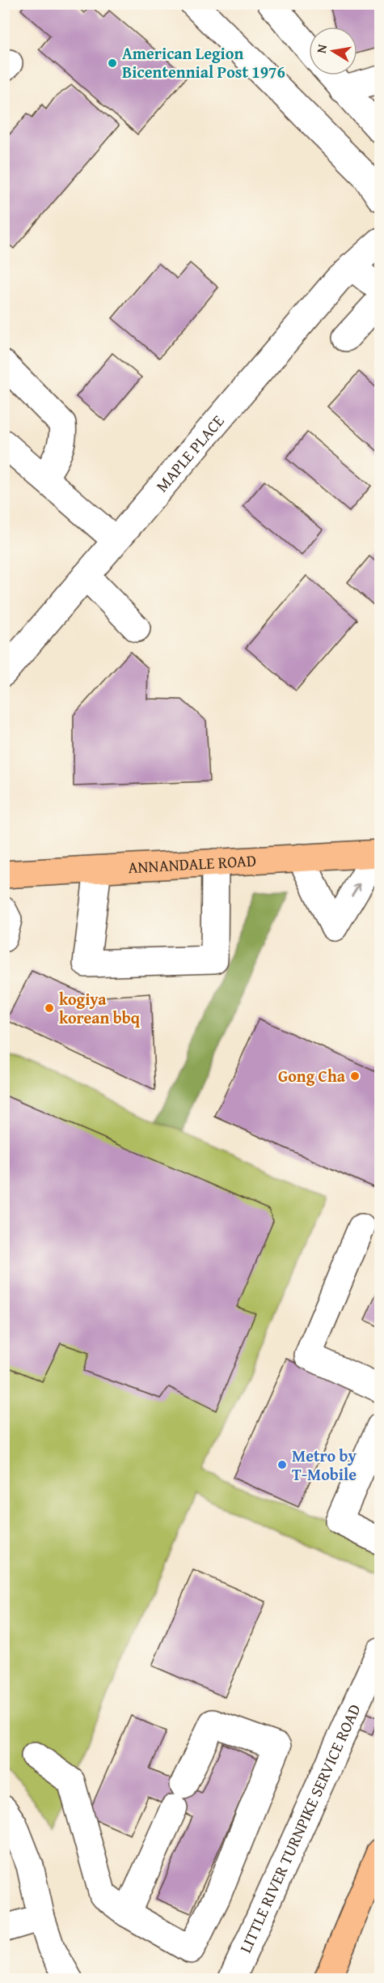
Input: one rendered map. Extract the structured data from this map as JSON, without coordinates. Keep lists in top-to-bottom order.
{
  "streets": {
    "main road": ["ANNANDALE ROAD"],
    "street": ["MAPLE PLACE", "LITTLE RIVER TURNPIKE SERVICE ROAD"]
  },
  "places": [
    "American Legion Bicentennial Post 1976",
    "kogiya korean bbq",
    "Gong Cha",
    "Metro by T-Mobile"
  ],
  "north": "left"
}
